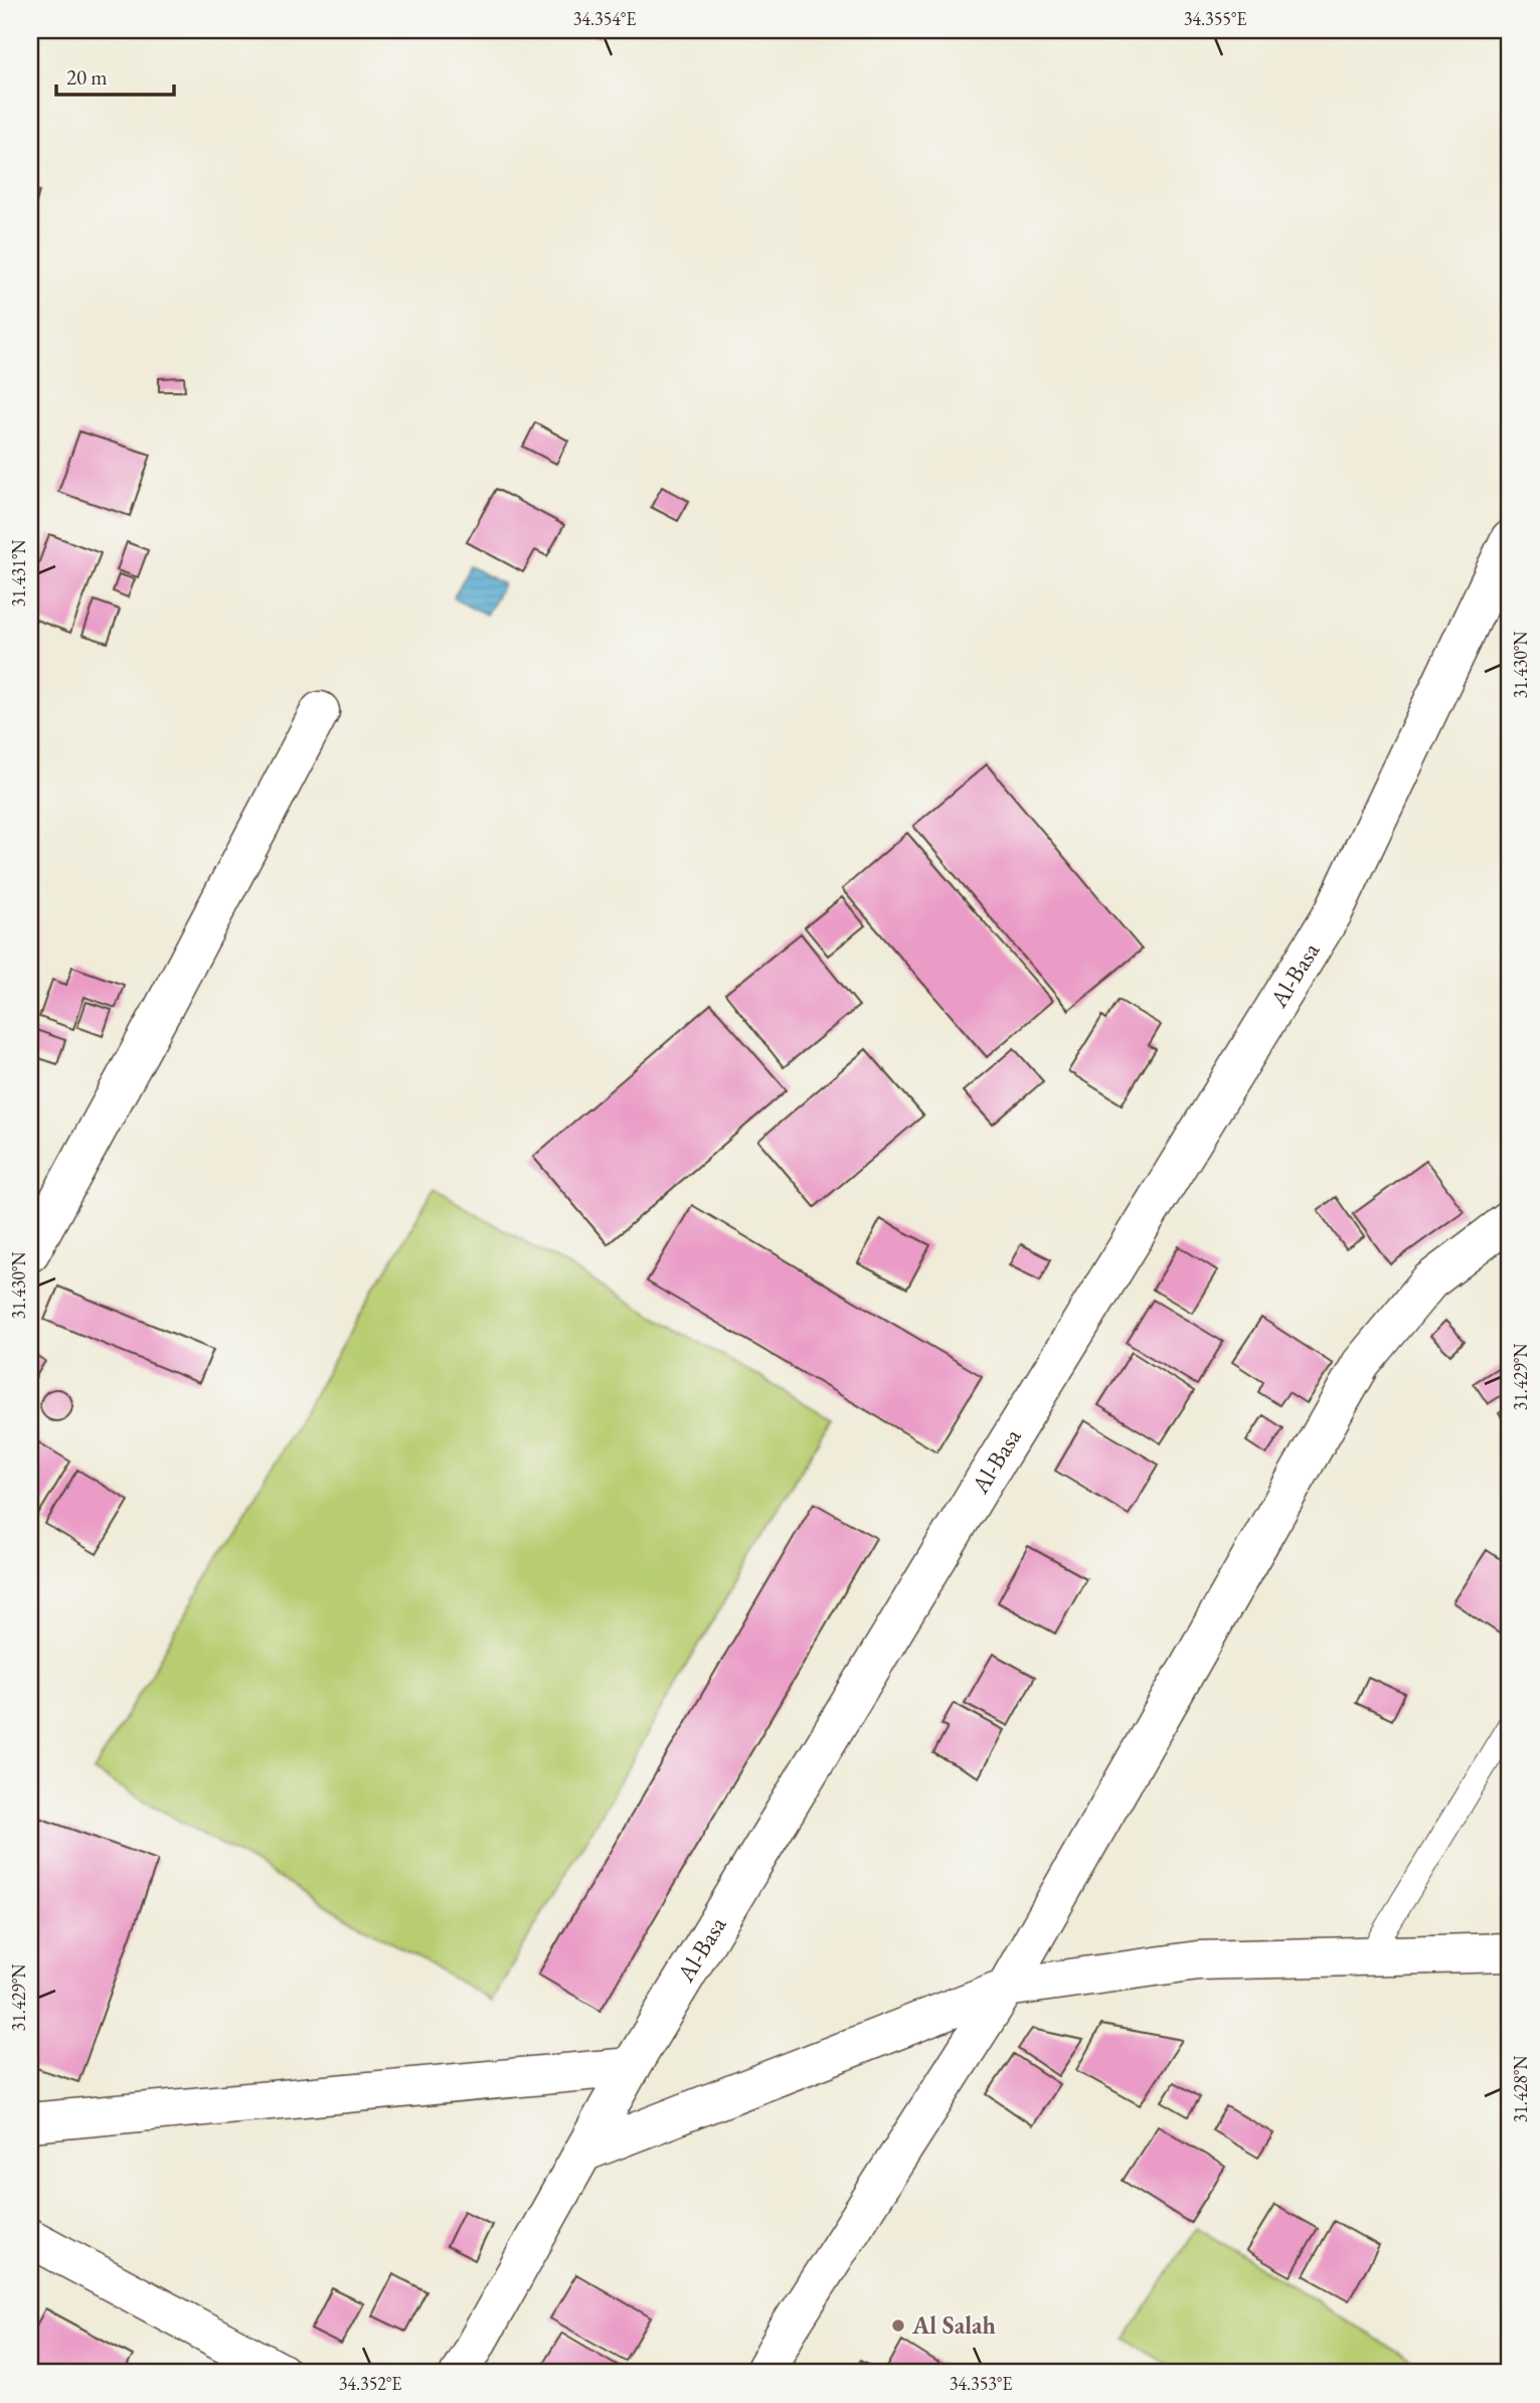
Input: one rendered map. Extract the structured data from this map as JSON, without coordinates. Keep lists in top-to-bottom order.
{
  "streets": {
    "street": ["Al-Basa"]
  },
  "places": ["Al Salah"],
  "scale_bar": "20 m",
  "coordinates": [
    "34.354°E",
    "34.355°E",
    "31.431°N",
    "31.430°N",
    "31.429°N",
    "31.428°N",
    "34.352°E",
    "34.353°E"
  ]
}
